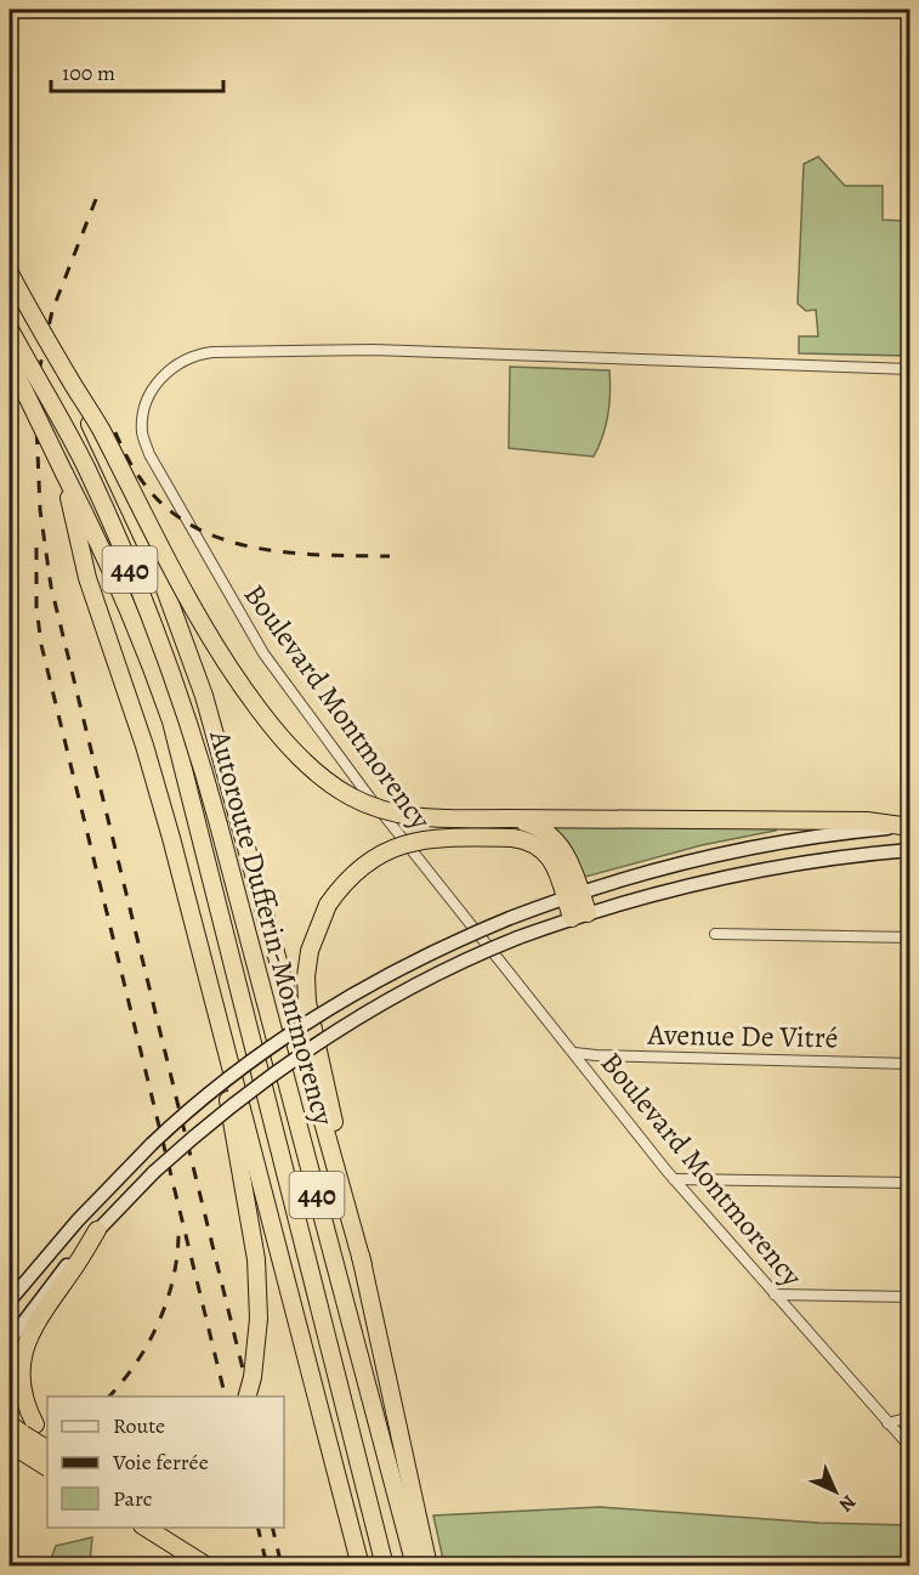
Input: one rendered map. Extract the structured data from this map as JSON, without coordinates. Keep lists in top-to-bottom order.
{
  "streets": {
    "highway": ["440", "Autoroute Dufferin-Montmorency"],
    "street": ["Boulevard Montmorency", "Avenue De Vitré"]
  },
  "crossings": [
    ["Boulevard Montmorency", "Avenue De Vitré"]
  ],
  "legend": ["Route", "Voie ferrée", "Parc"],
  "scale_bar": "100 m",
  "north": "bottom right"
}
